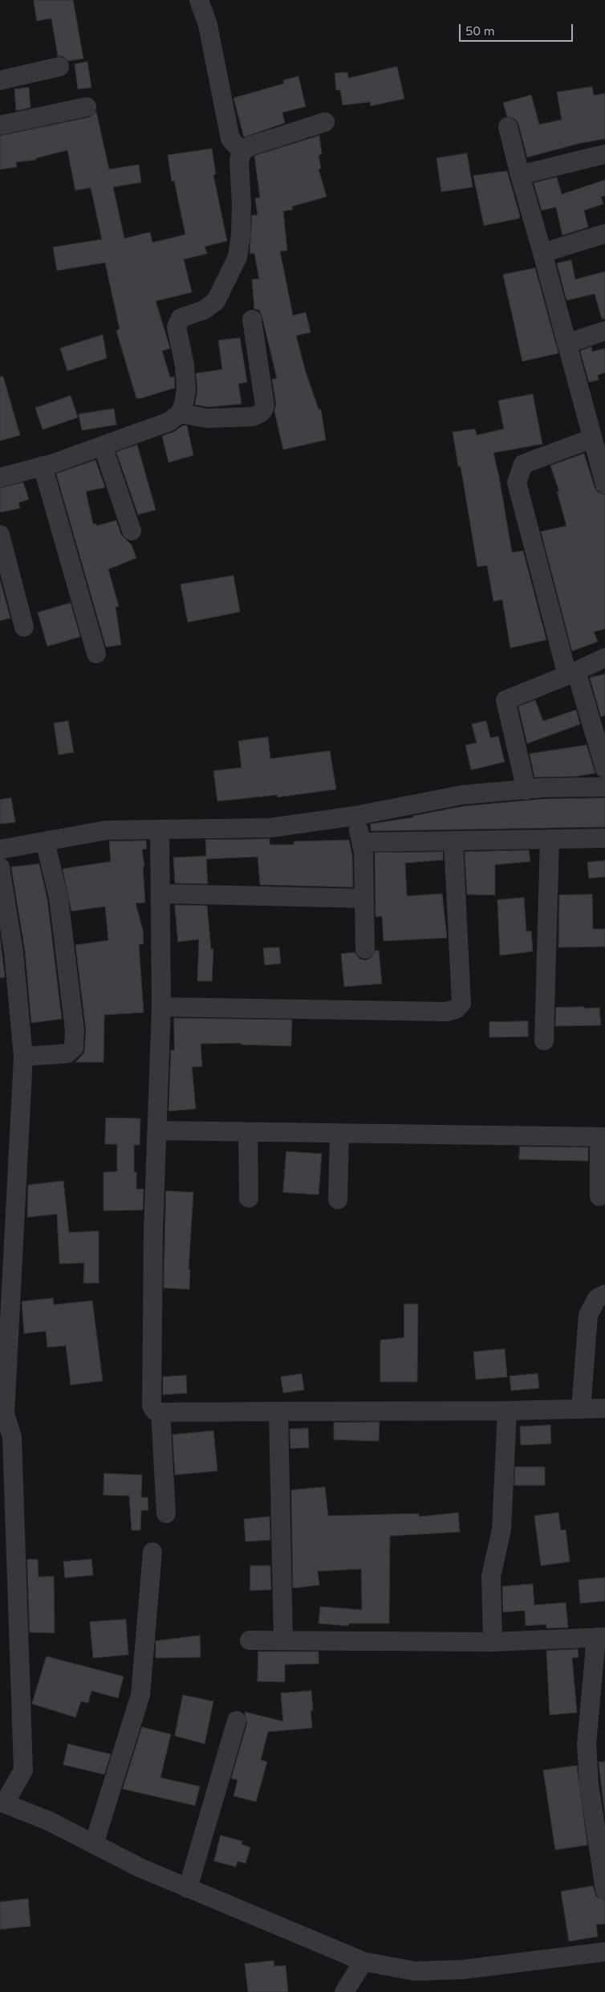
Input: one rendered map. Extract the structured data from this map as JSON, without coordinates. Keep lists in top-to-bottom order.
{
  "scale_bar": "50 m"
}
